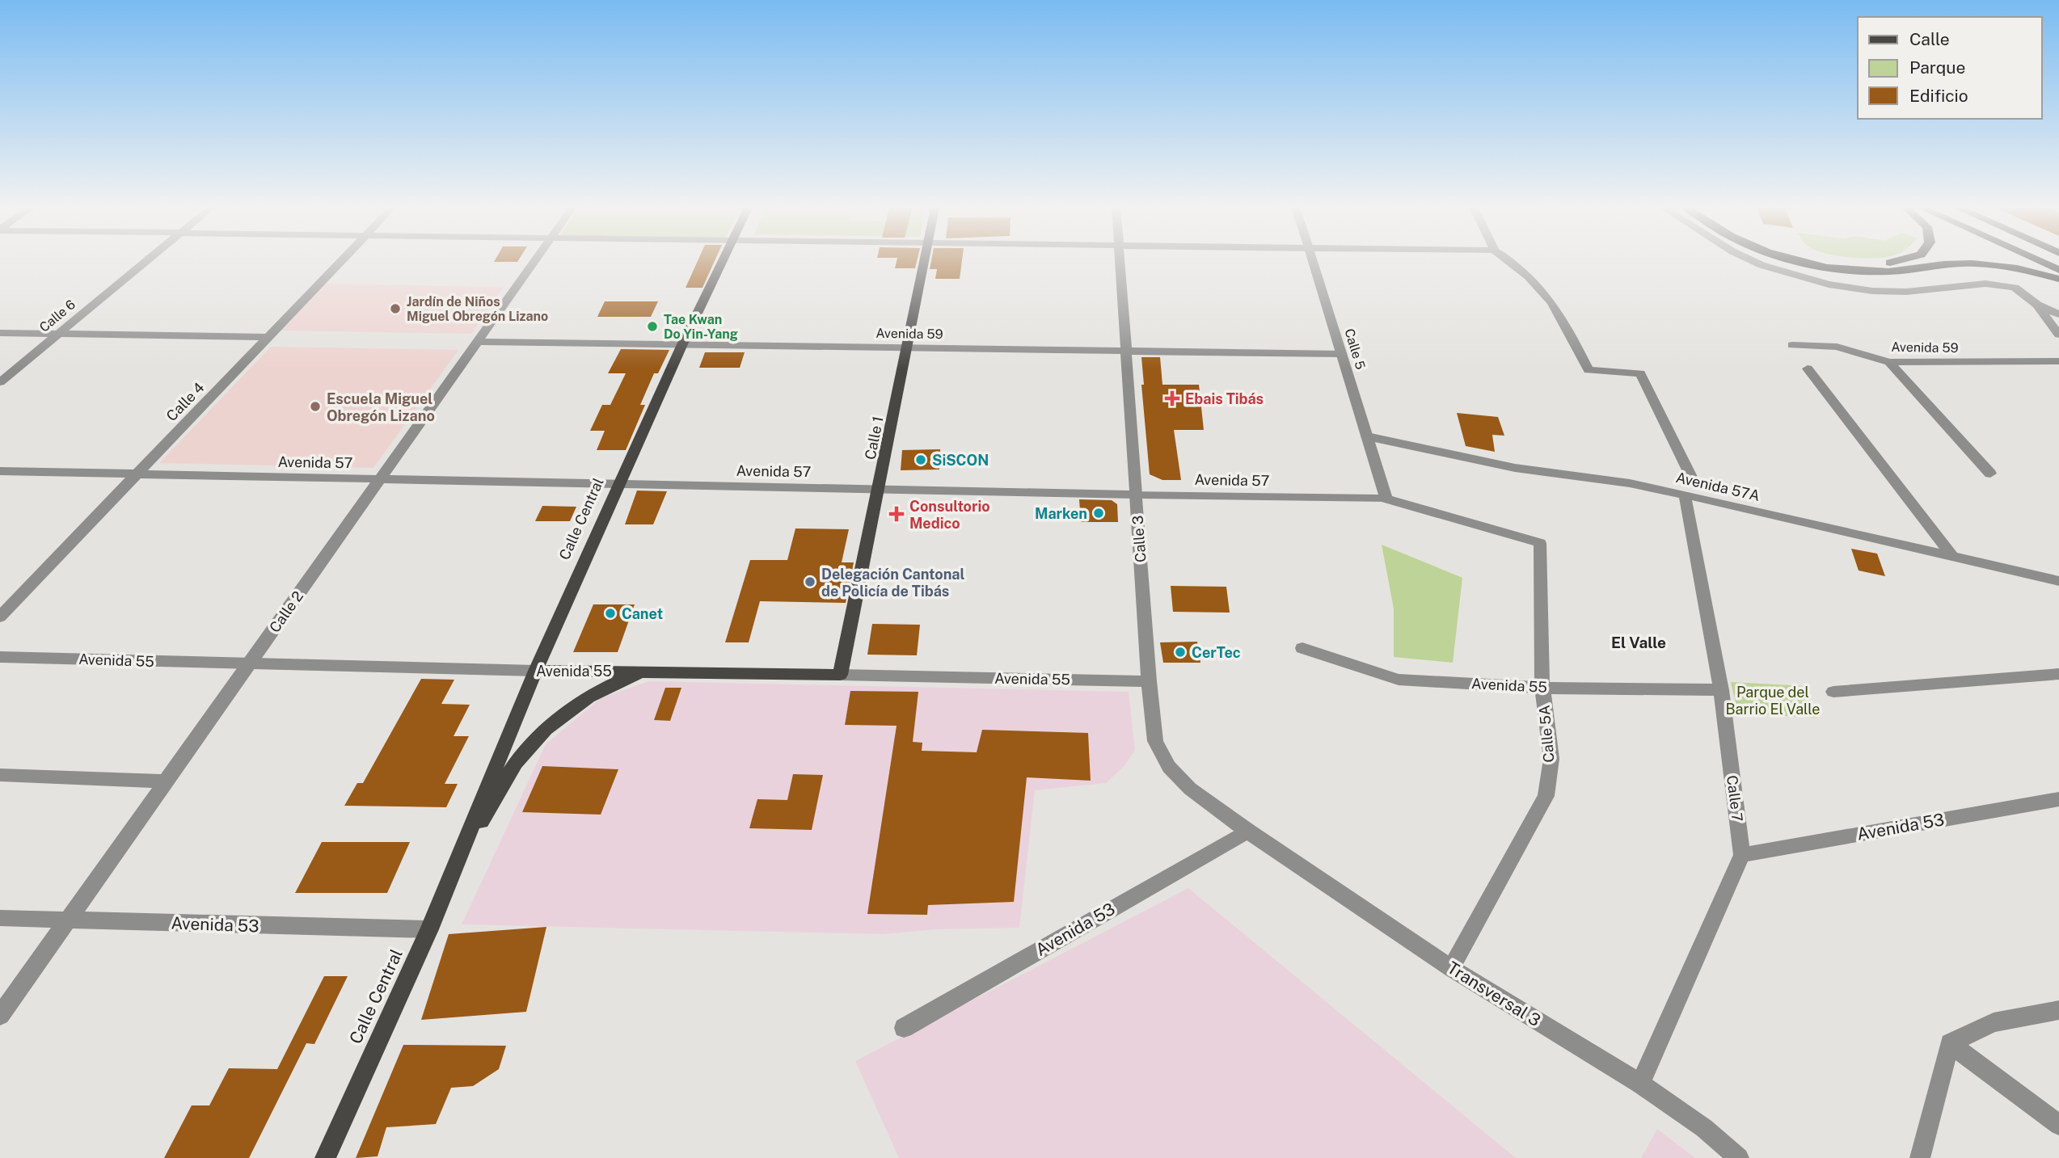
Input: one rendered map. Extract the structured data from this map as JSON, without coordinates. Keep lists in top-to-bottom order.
{
  "streets": {
    "main road": ["Calle 1", "Calle Central", "Avenida 55"],
    "street": [
      "Calle 6",
      "Avenida 59",
      "Calle 5",
      "Calle 4",
      "Avenida 57",
      "Avenida 57A",
      "Calle 3",
      "Calle 2",
      "Calle 5A",
      "Calle 7",
      "Avenida 53",
      "Transversal 3"
    ]
  },
  "crossings": [
    ["Avenida 59", "Calle 5"],
    ["Avenida 59", "Calle 1"],
    ["Avenida 59", "Calle Central"],
    ["Avenida 59", "Calle 3"],
    ["Avenida 59", "Calle 2"],
    ["Calle 5", "Avenida 57"],
    ["Calle 5", "Avenida 57A"],
    ["Calle 4", "Avenida 57"],
    ["Calle 1", "Avenida 57"],
    ["Calle 1", "Avenida 55"],
    ["Avenida 57", "Calle Central"],
    ["Avenida 57", "Calle 3"],
    ["Avenida 57", "Calle 2"],
    ["Avenida 57", "Calle 5A"],
    ["Avenida 57A", "Calle 7"],
    ["Calle Central", "Avenida 55"],
    ["Calle Central", "Avenida 53"],
    ["Calle 3", "Avenida 55"],
    ["Calle 3", "Avenida 53"],
    ["Calle 3", "Transversal 3"],
    ["Calle 2", "Avenida 55"],
    ["Calle 2", "Avenida 53"],
    ["Avenida 55", "Calle 5A"],
    ["Avenida 55", "Calle 7"],
    ["Calle 5A", "Transversal 3"],
    ["Calle 7", "Avenida 53"],
    ["Avenida 53", "Transversal 3"]
  ],
  "districts": ["El Valle"],
  "parks": ["Parque del Barrio El Valle"],
  "places": {
    "other": [
      "Jardín de Niños Miguel Obregón Lizano",
      "Tae Kwan Do Yin-Yang",
      "Escuela Miguel Obregón Lizano",
      "SiSCON",
      "Marken",
      "Delegación Cantonal de Policía de Tibás",
      "Canet",
      "CerTec"
    ],
    "health": ["Ebais Tibás", "Consultorio Medico"]
  },
  "legend": ["Calle", "Parque", "Edificio"]
}
